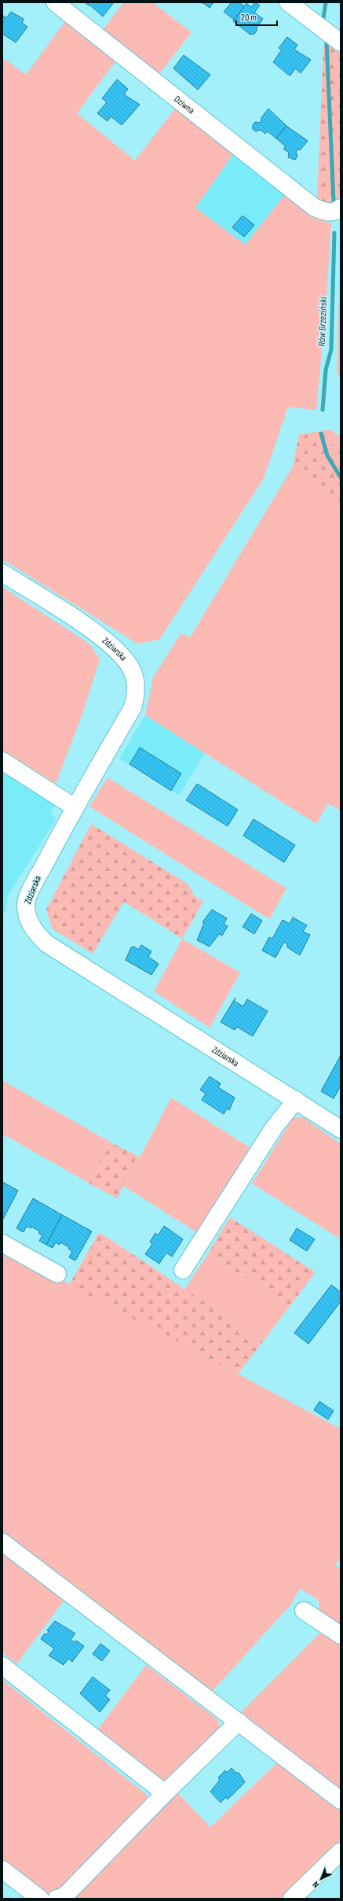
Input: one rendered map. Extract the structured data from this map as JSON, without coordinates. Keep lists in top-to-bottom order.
{
  "streets": {
    "street": ["Dziwna", "Zdziarska"]
  },
  "water": ["Rów Brzeziński"],
  "scale_bar": "20 m",
  "north": "bottom left"
}
